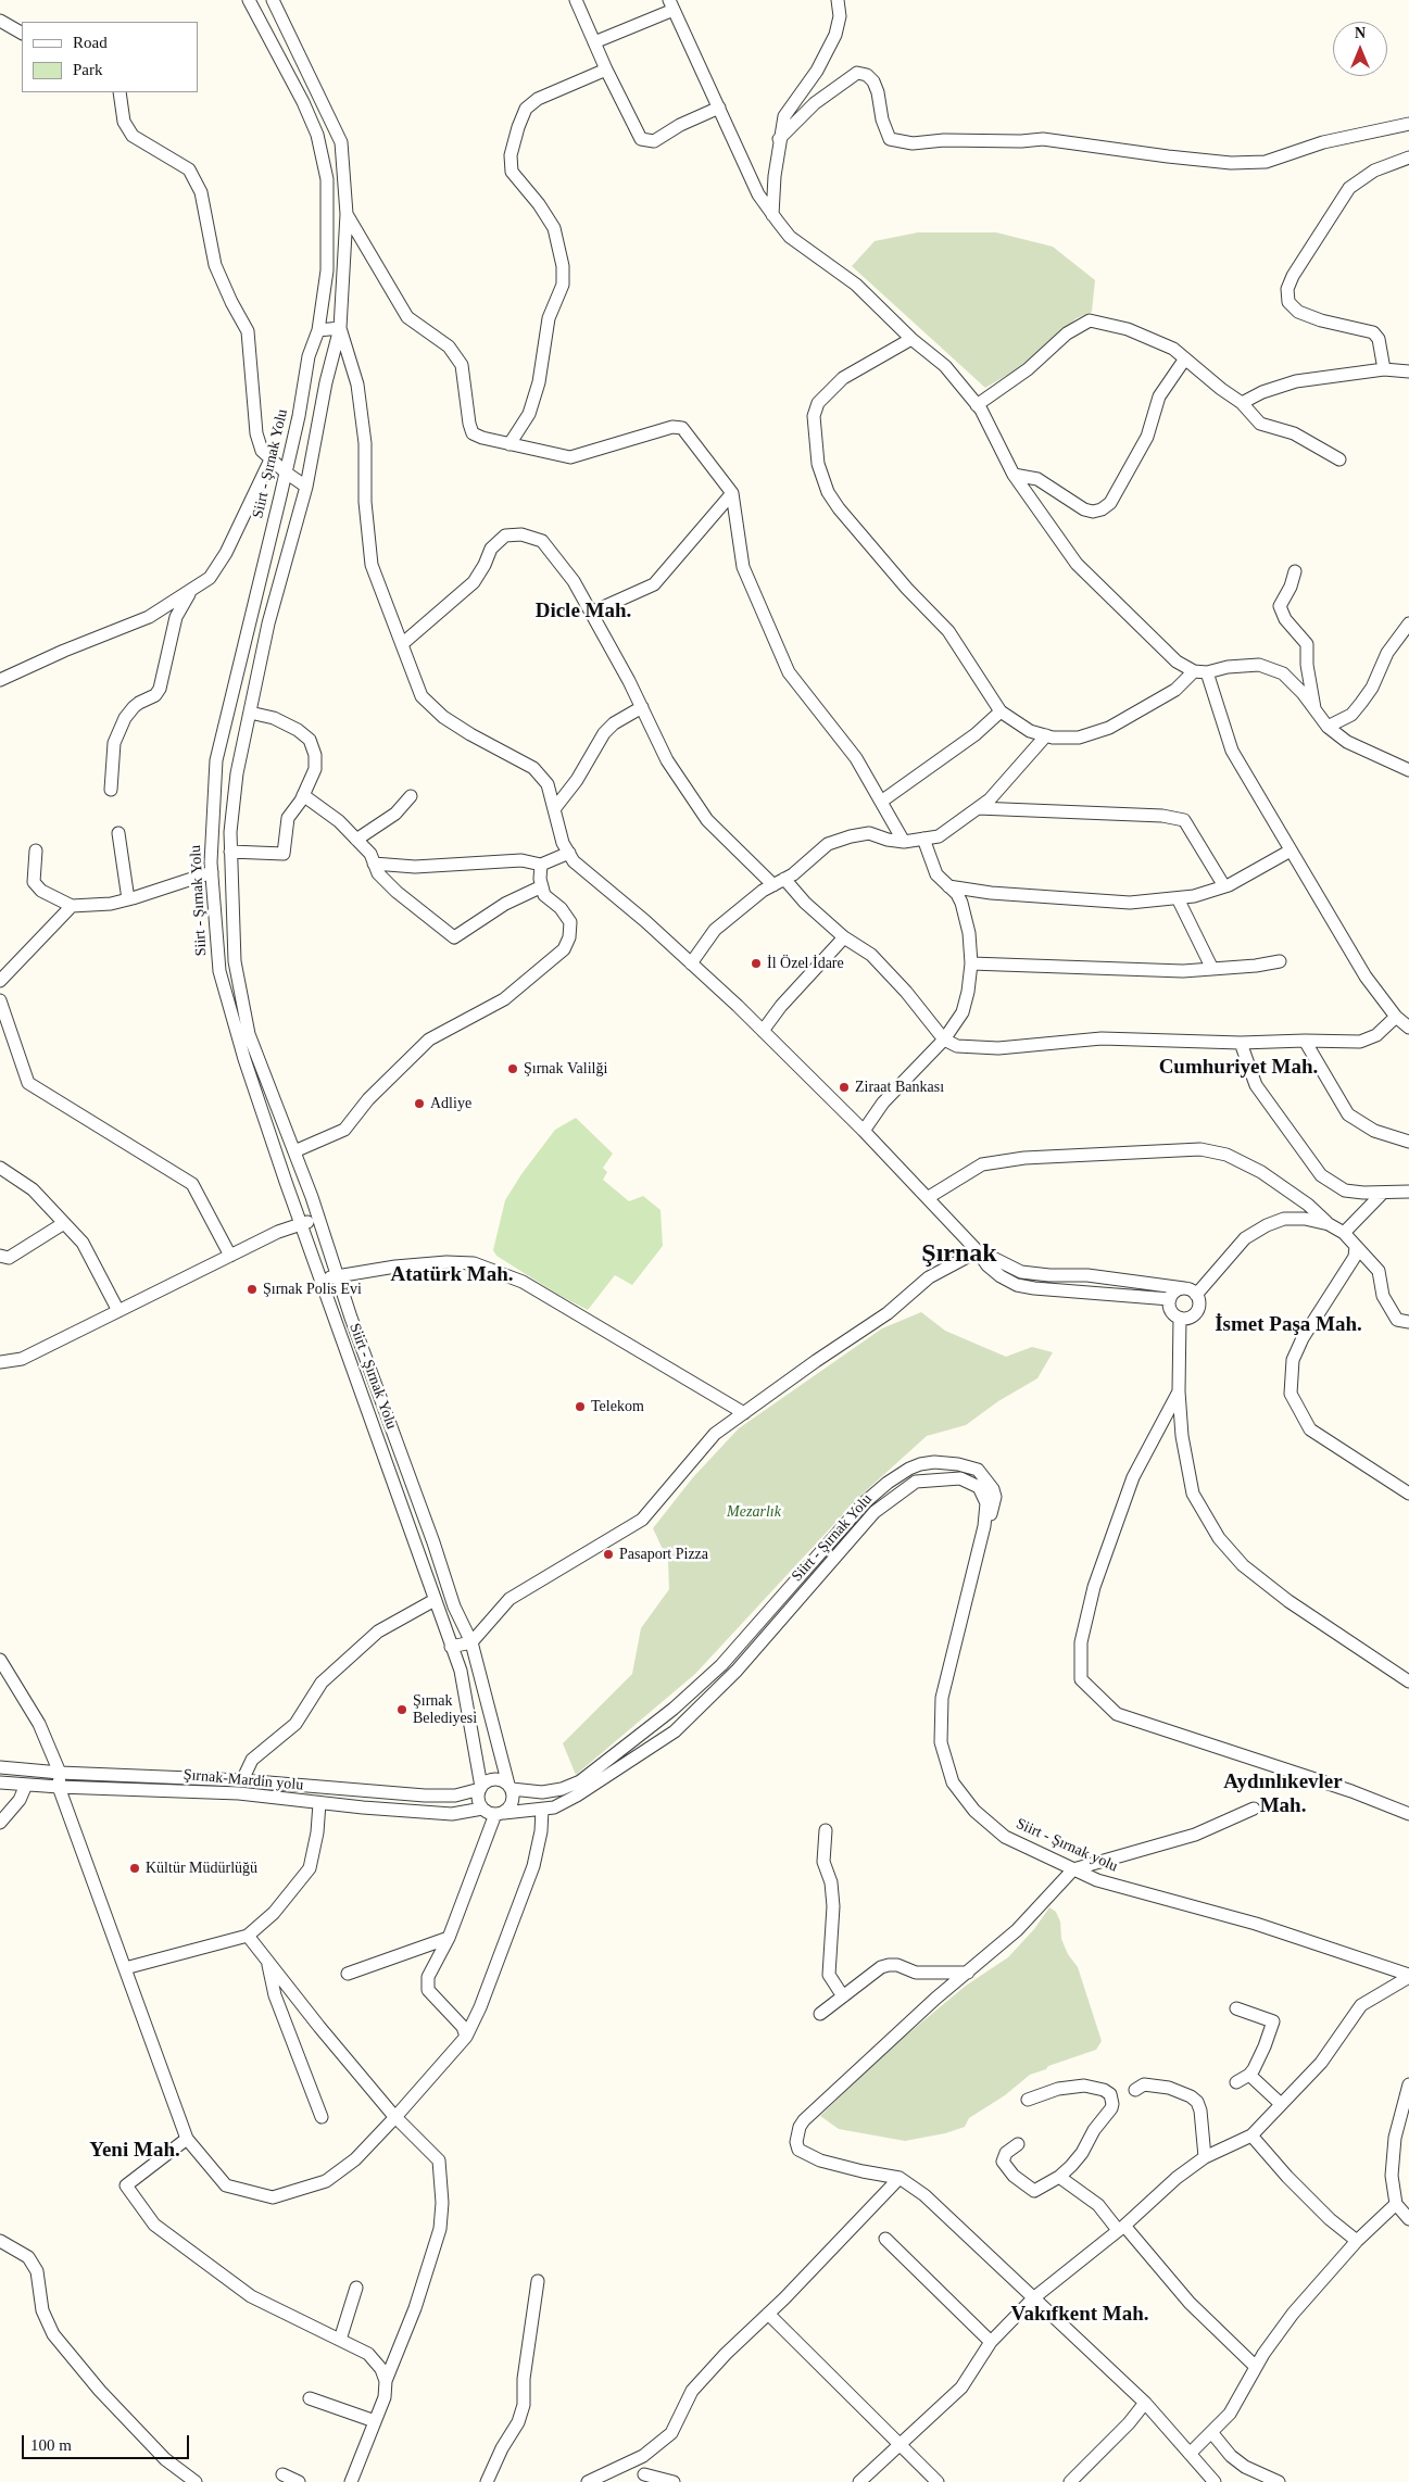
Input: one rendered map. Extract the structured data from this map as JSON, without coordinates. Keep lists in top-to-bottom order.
{
  "streets": {
    "street": ["Siirt - Şırnak Yolu", "Şırnak-Mardin yolu", "Siirt - Şırnak yolu"]
  },
  "crossings": [
    ["Siirt - Şırnak Yolu", "Şırnak-Mardin yolu"],
    ["Siirt - Şırnak Yolu", "Siirt - Şırnak yolu"]
  ],
  "districts": [
    "Dicle Mah.",
    "Cumhuriyet Mah.",
    "Şırnak",
    "Atatürk Mah.",
    "İsmet Paşa Mah.",
    "Aydınlıkevler Mah.",
    "Yeni Mah.",
    "Vakıfkent Mah."
  ],
  "parks": ["Mezarlık"],
  "places": [
    "İl Özel İdare",
    "Şırnak Valilği",
    "Ziraat Bankası",
    "Adliye",
    "Şırnak Polis Evi",
    "Telekom",
    "Pasaport Pizza",
    "Şırnak Belediyesi",
    "Kültür Müdürlüğü"
  ],
  "legend": ["Road", "Park"],
  "scale_bar": "100 m",
  "north": "top"
}
